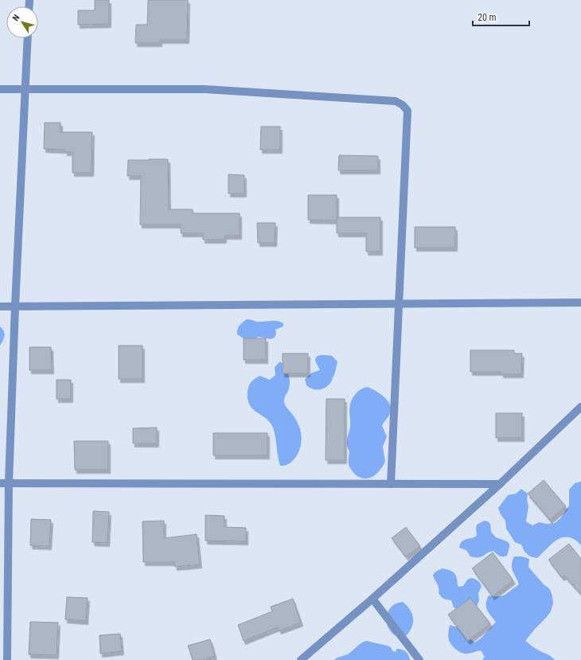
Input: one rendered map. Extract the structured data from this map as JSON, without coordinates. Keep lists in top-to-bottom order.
{
  "scale_bar": "20 m",
  "north": "top left"
}
